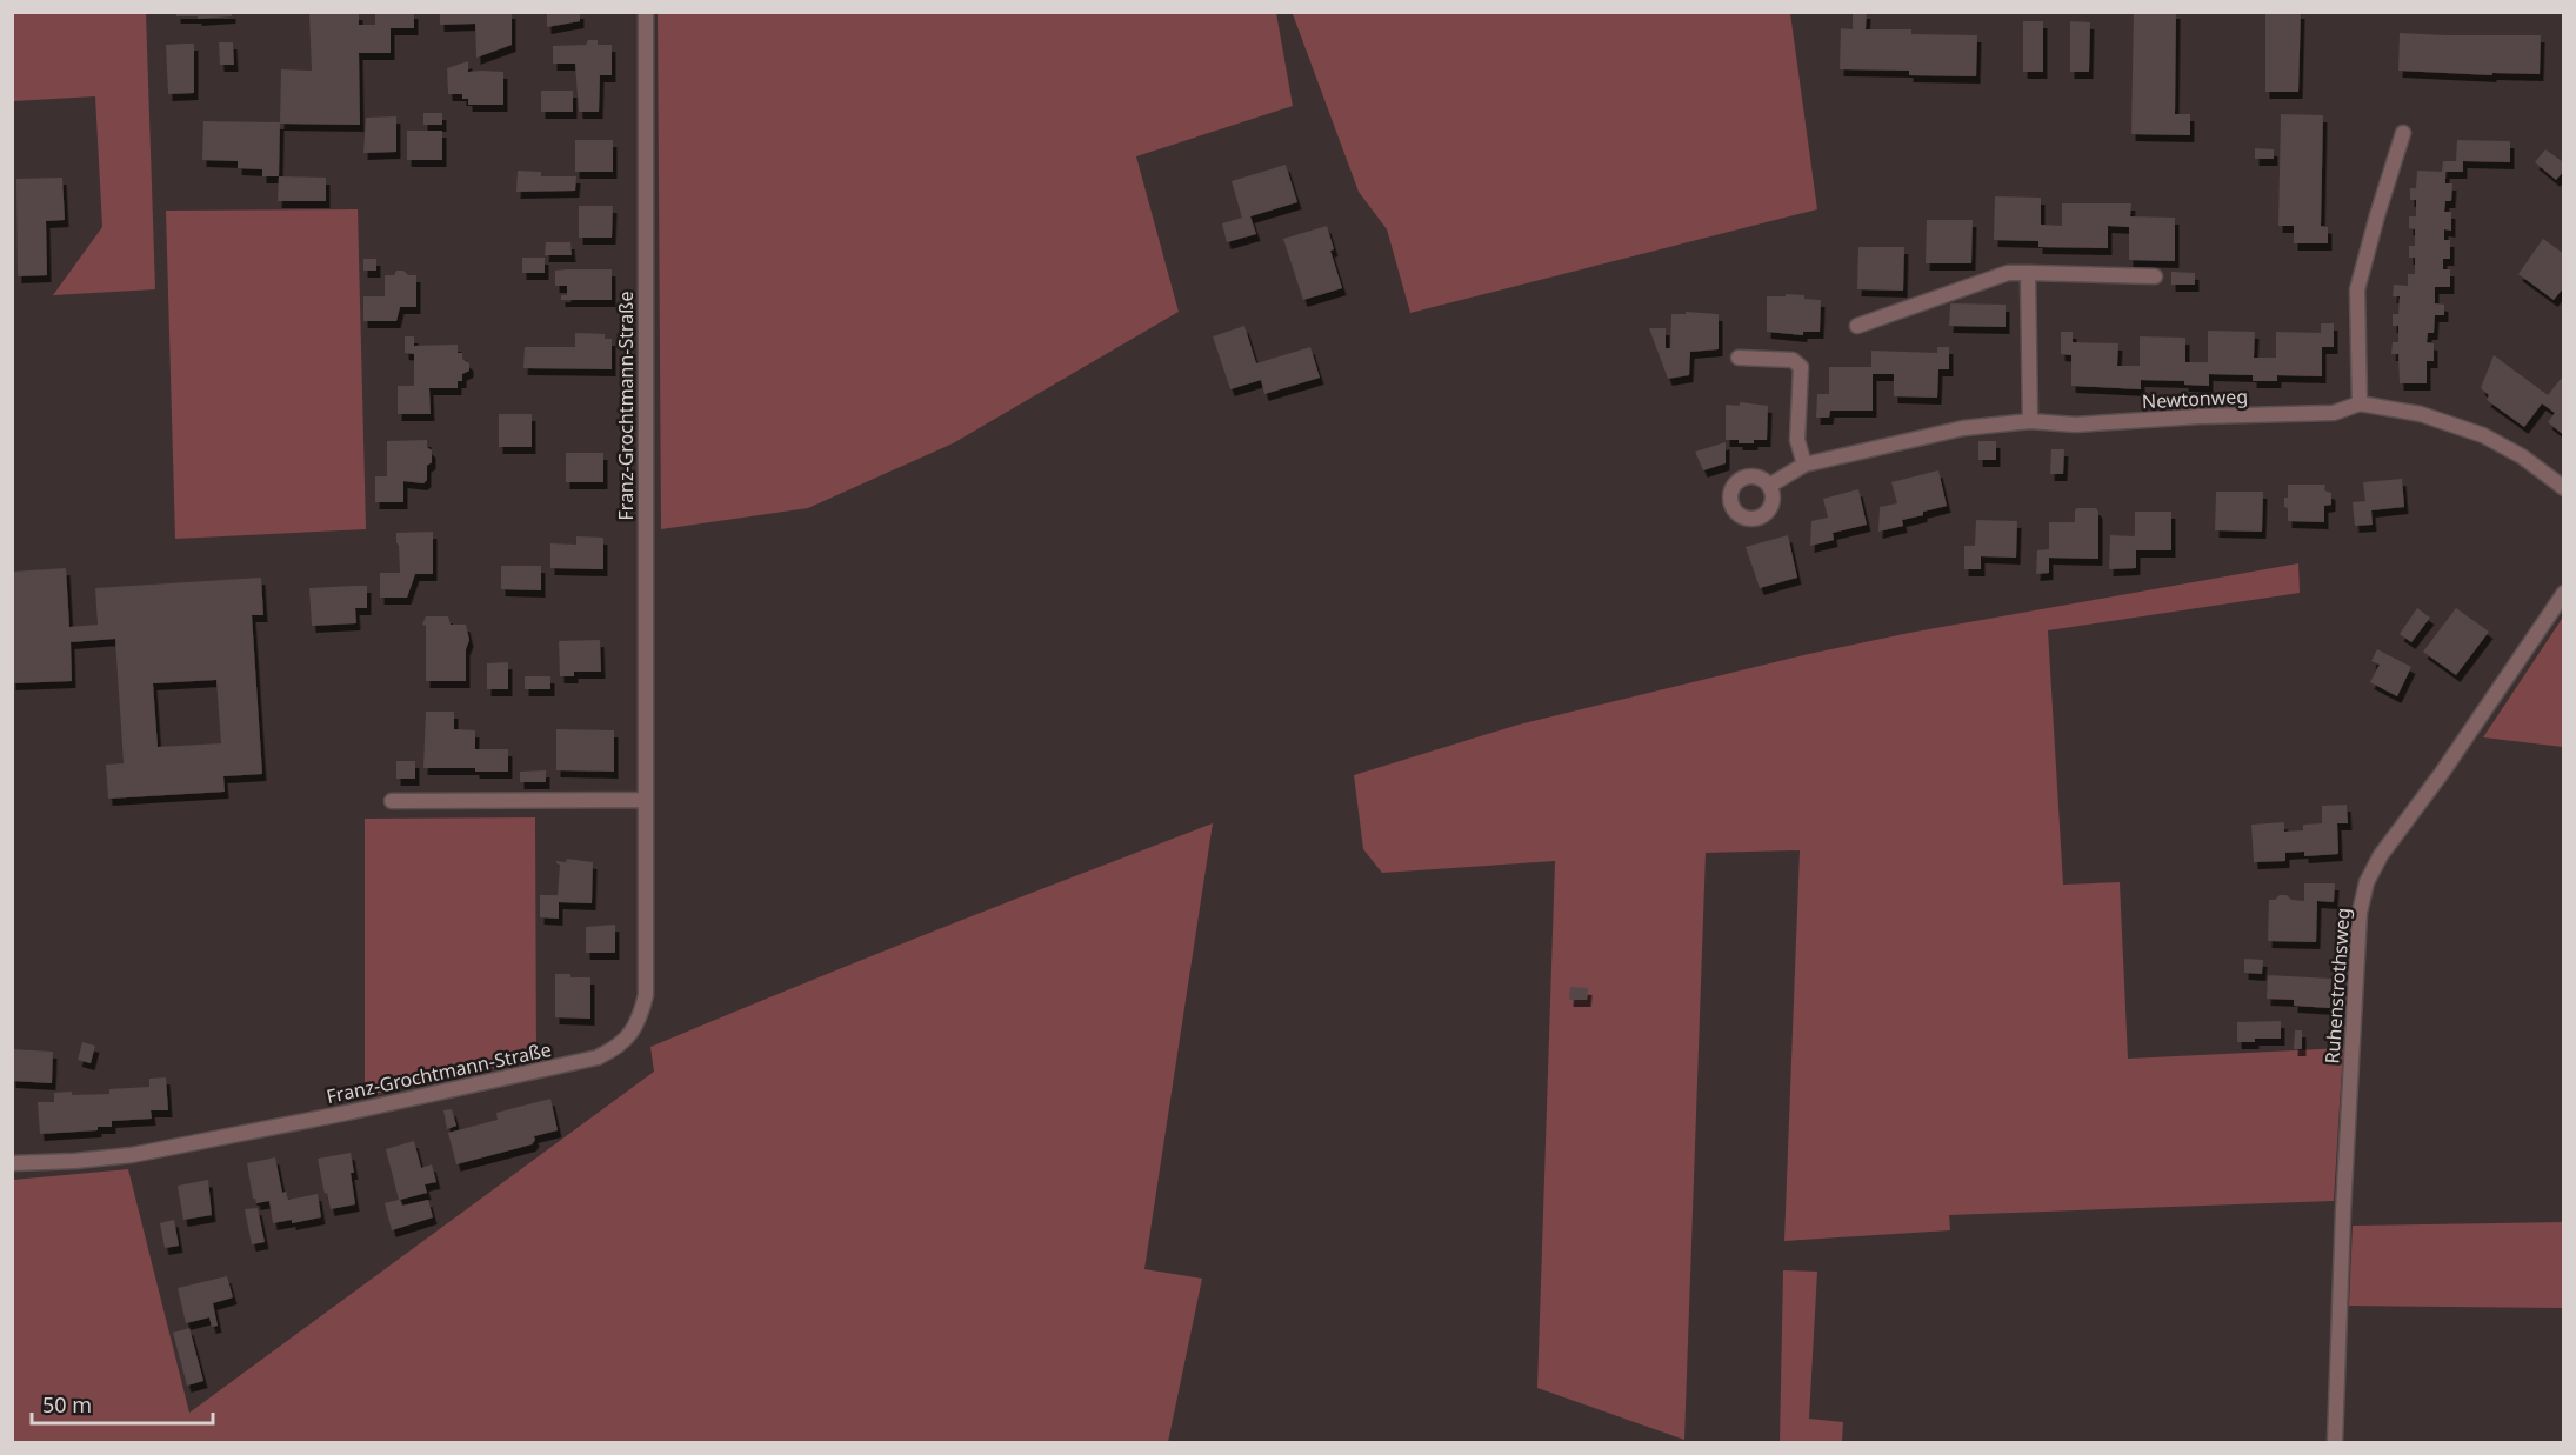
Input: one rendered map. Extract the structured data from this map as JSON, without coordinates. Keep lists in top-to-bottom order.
{
  "streets": {
    "street": ["Newtonweg", "Franz-Grochtmann-Straße", "Ruhenstrothsweg"]
  },
  "scale_bar": "50 m"
}
